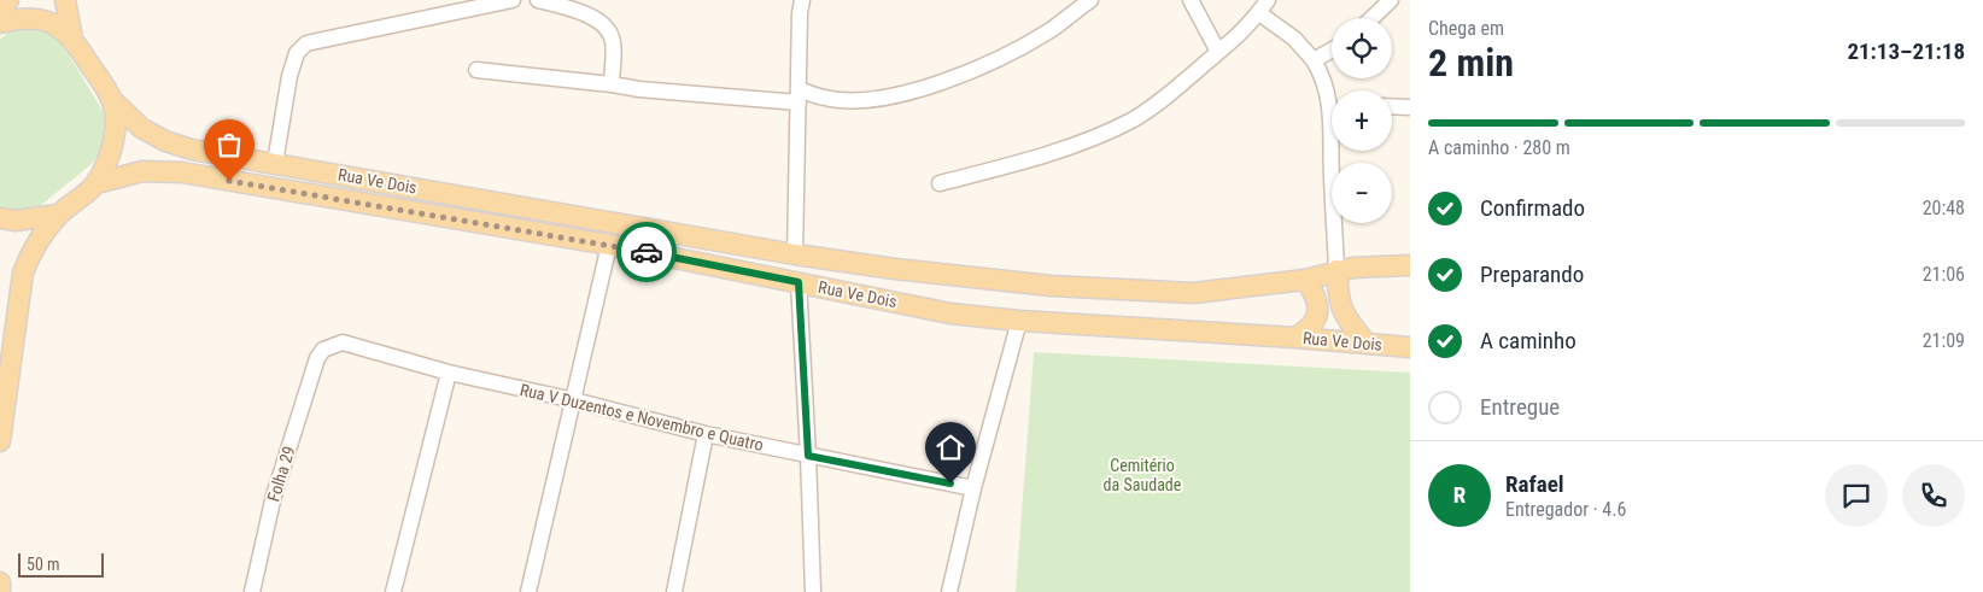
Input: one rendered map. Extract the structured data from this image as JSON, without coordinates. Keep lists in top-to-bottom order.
{
  "streets": {
    "main road": ["Rua Ve Dois"],
    "street": ["Rua V Duzentos e Novembro e Quatro", "Folha 29"]
  },
  "crossings": [
    ["Rua V Duzentos e Novembro e Quatro", "Folha 29"]
  ],
  "parks": ["Cemitério da Saudade"],
  "scale_bar": "50 m",
  "page": {
    "heading": ["2 min", "Chega em", "21:13–21:18"],
    "panel": ["Rafael", "Entregador · 4.6"],
    "map_buttons": ["+", "−"],
    "bar": "A caminho · 280 m",
    "list": [
      ["Confirmado", "20:48"],
      ["Preparando", "21:06"],
      ["A caminho", "21:09"],
      "Entregue"
    ],
    "round": "R",
    "scale": "50 m"
  }
}
